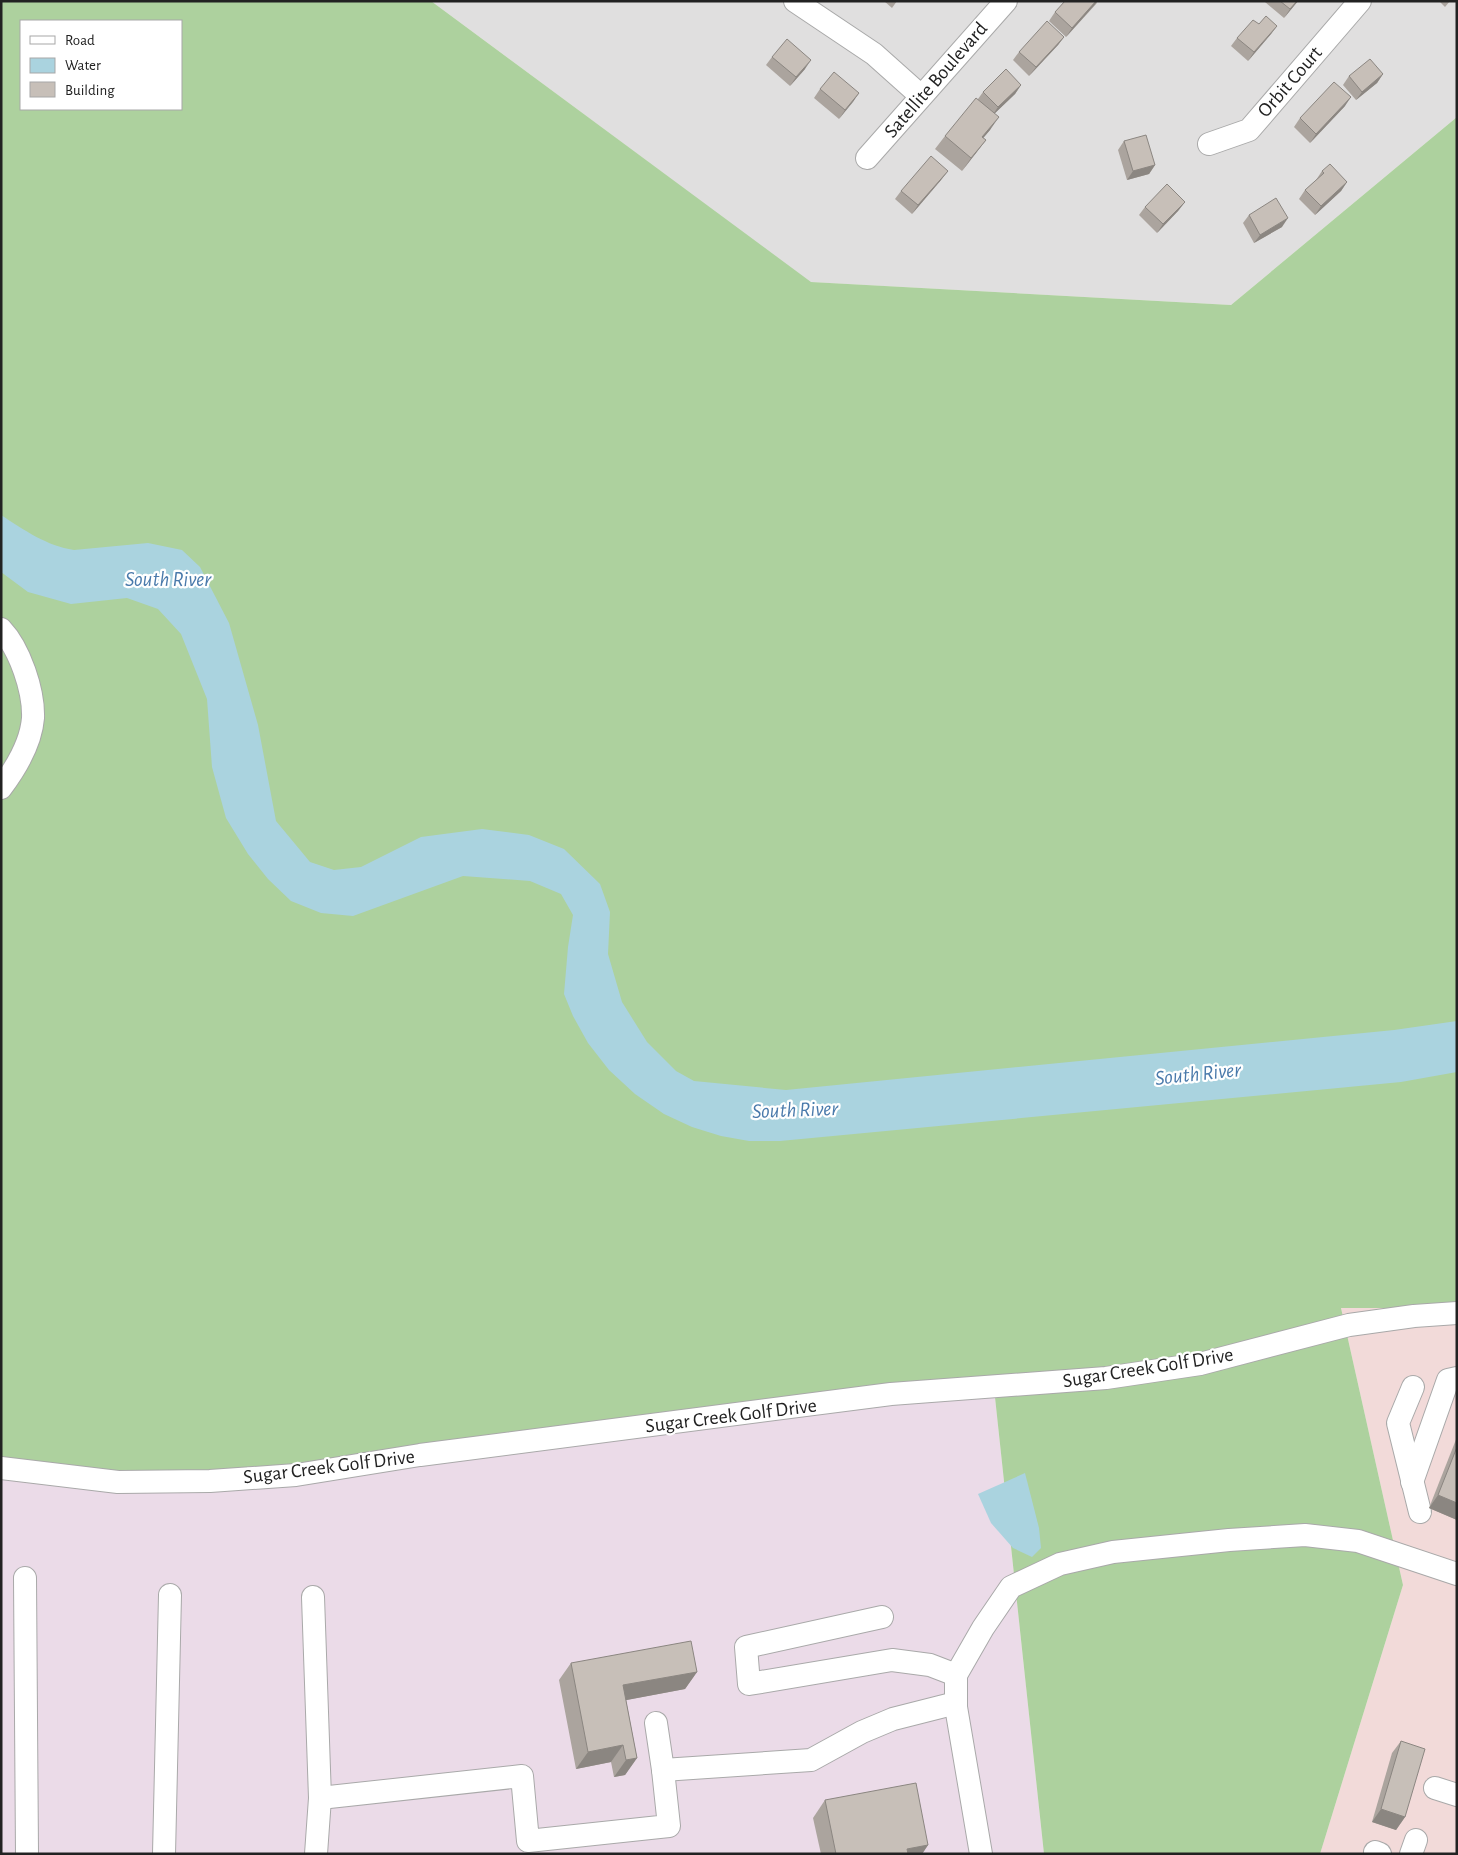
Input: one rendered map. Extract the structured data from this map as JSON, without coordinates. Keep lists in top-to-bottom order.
{
  "streets": {
    "street": ["Satellite Boulevard", "Orbit Court", "Sugar Creek Golf Drive"]
  },
  "water": ["South River"],
  "legend": ["Road", "Water", "Building"]
}
